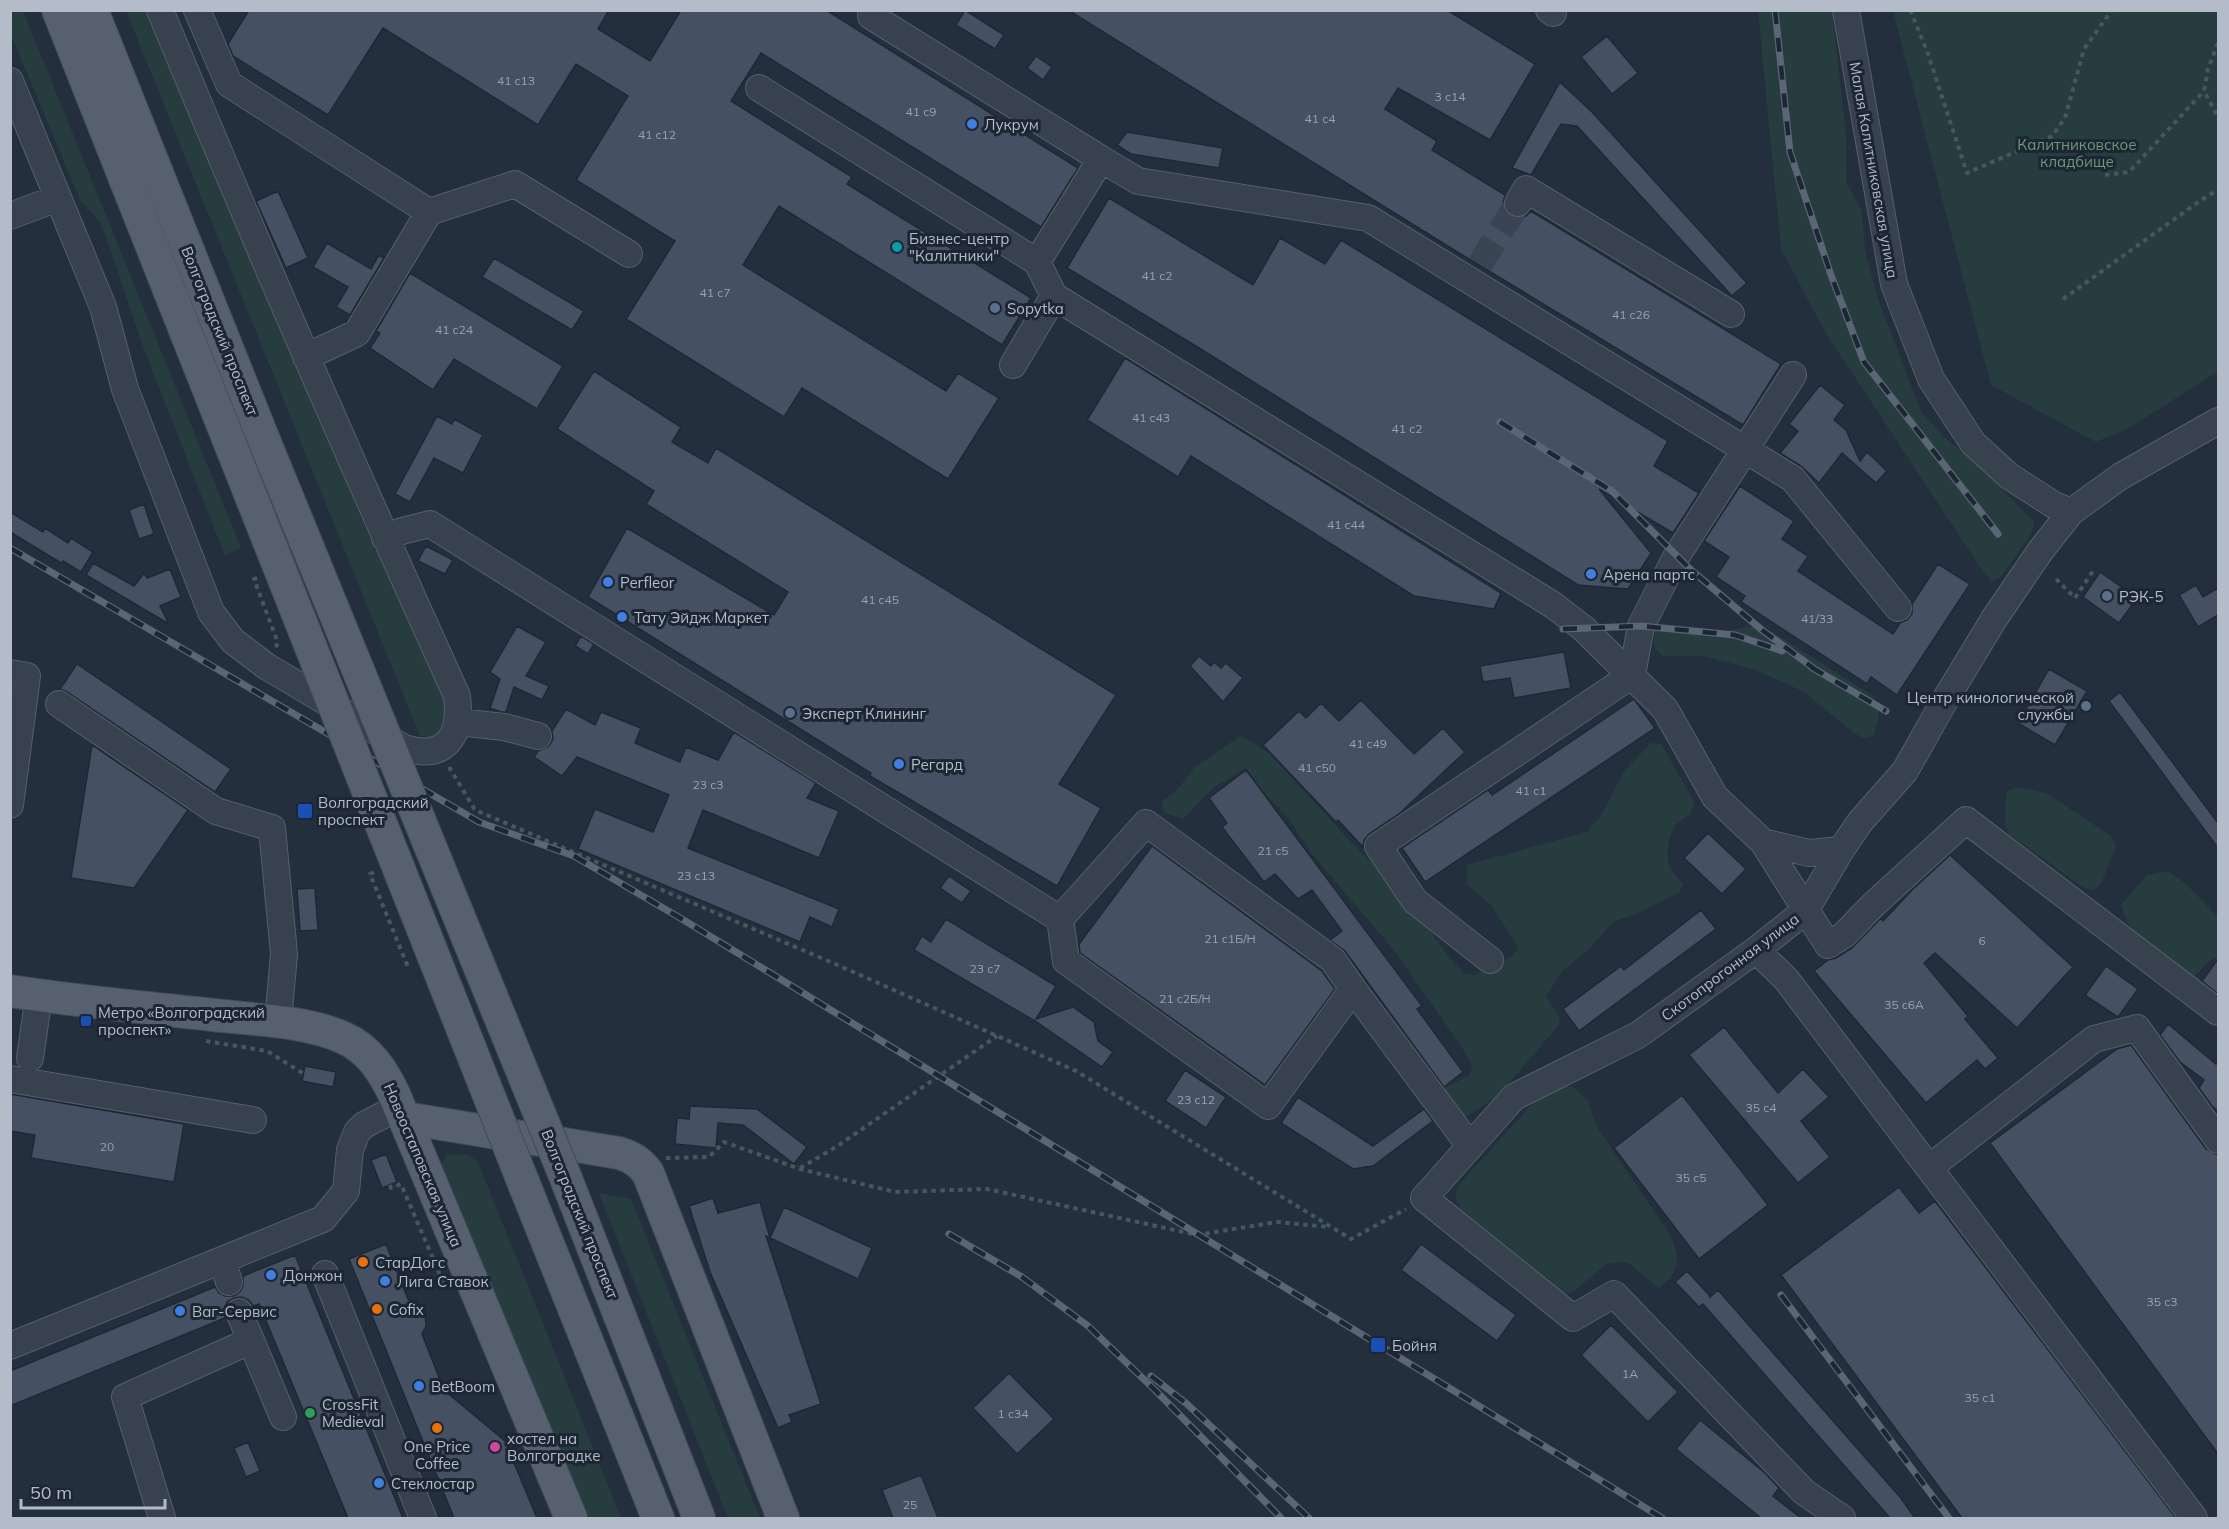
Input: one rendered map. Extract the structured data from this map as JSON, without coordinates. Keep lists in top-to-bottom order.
{
  "streets": {
    "main road": ["Волгоградский проспект", "Новоостаповская улица"],
    "street": ["Малая Калитниковская улица", "Скотопрогонная улица"]
  },
  "crossings": [
    ["Малая Калитниковская улица", "Скотопрогонная улица"]
  ],
  "parks": ["Калитниковское кладбище"],
  "places": {
    "other": [
      "Лукрум",
      "Бизнес-центр \"Калитники\"",
      "Sopytka",
      "Арена партс",
      "Perfleor",
      "РЭК-5",
      "Тату Эйдж Маркет",
      "Центр кинологической службы",
      "Эксперт Клининг",
      "Регард",
      "СтарДогс",
      "Донжон",
      "Лига Ставок",
      "Cofix",
      "Ваг-Сервис",
      "BetBoom",
      "CrossFit Medieval",
      "One Price Coffee",
      "хостел на Волгоградке",
      "Стеклостар"
    ],
    "transit": ["Волгоградский проспект", "Метро «Волгоградский проспект»", "Бойня"]
  },
  "house_numbers": [
    "41 с13",
    "3 с14",
    "41 с9",
    "41 с4",
    "41 с12",
    "41 с2",
    "41 с7",
    "41 с26",
    "41 с24",
    "41 с43",
    "41 с2",
    "41 с44",
    "41 c45",
    "41/33",
    "41 с49",
    "41 с50",
    "23 с3",
    "41 с1",
    "21 с5",
    "23 с13",
    "21 с1Б/Н",
    "6",
    "23 с7",
    "21 с2Б/Н",
    "35 с6А",
    "23 c12",
    "35 с4",
    "20",
    "35 с5",
    "35 с3",
    "1А",
    "35 с1",
    "1 с34",
    "25"
  ],
  "scale_bar": "50 m"
}
